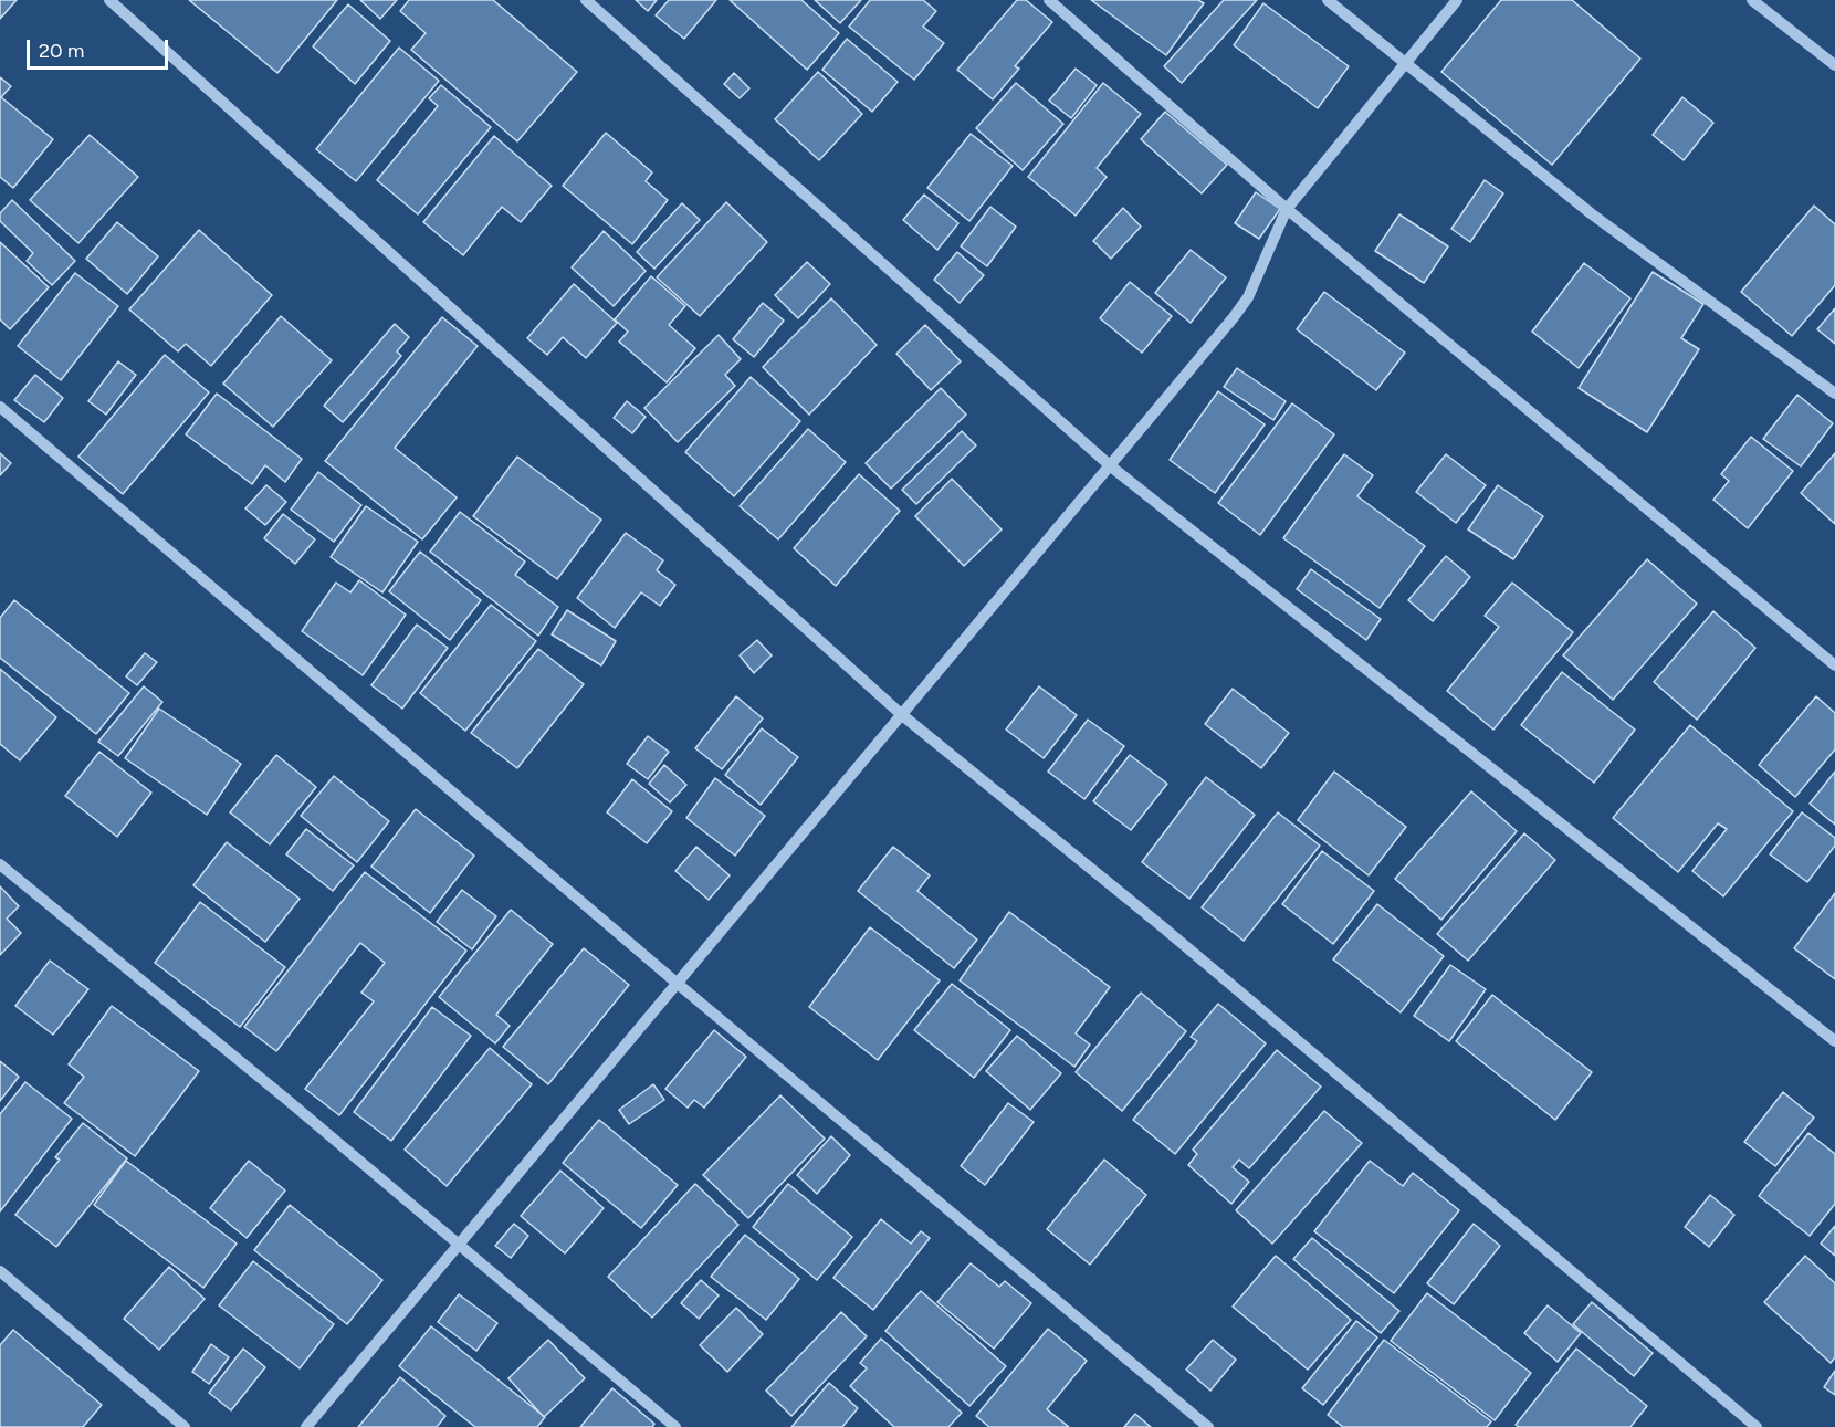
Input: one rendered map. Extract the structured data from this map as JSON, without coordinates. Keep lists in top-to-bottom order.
{
  "scale_bar": "20 m"
}
